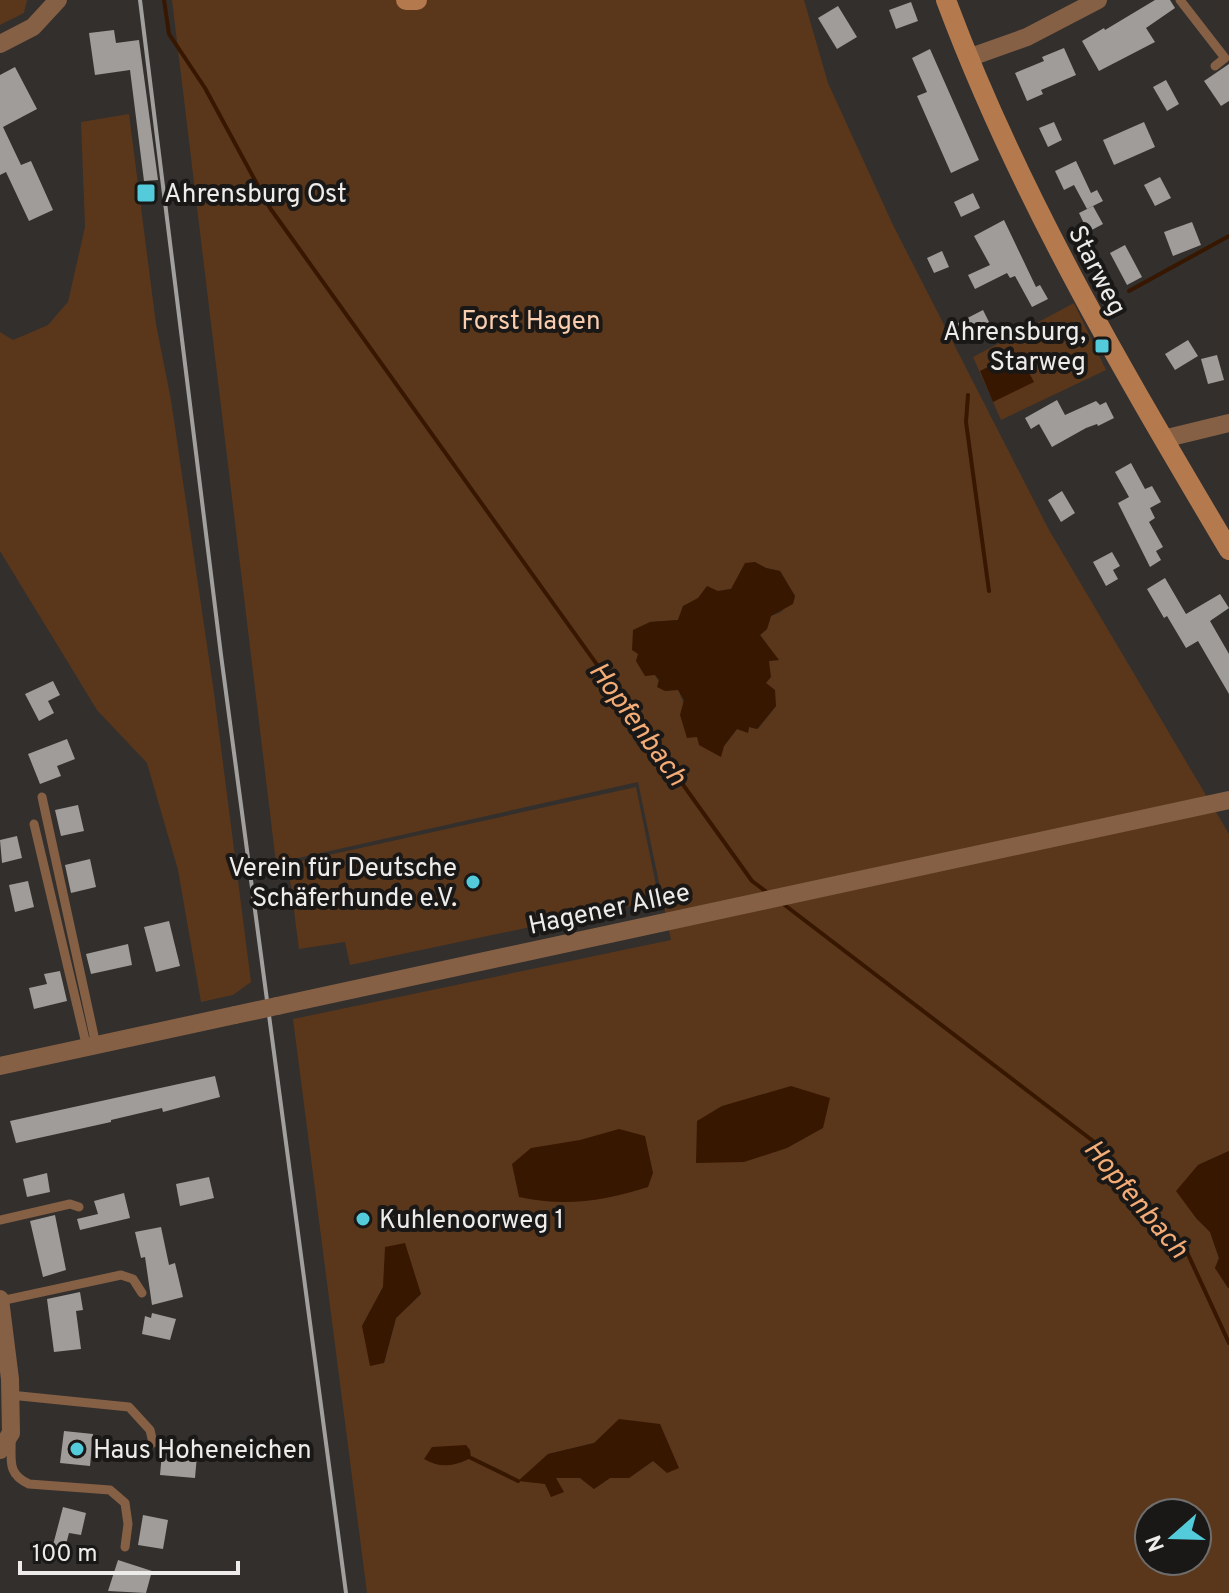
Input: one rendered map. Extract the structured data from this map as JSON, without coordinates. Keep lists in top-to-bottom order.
{
  "streets": {
    "street": ["Starweg", "Hagener Allee"]
  },
  "water": ["Hopfenbach"],
  "parks": ["Forst Hagen"],
  "places": {
    "transit": ["Ahrensburg Ost", "Ahrensburg, Starweg"],
    "other": ["Verein für Deutsche Schäferhunde e.V.", "Kuhlenoorweg 1", "Haus Hoheneichen"]
  },
  "scale_bar": "100 m",
  "north": "left"
}
